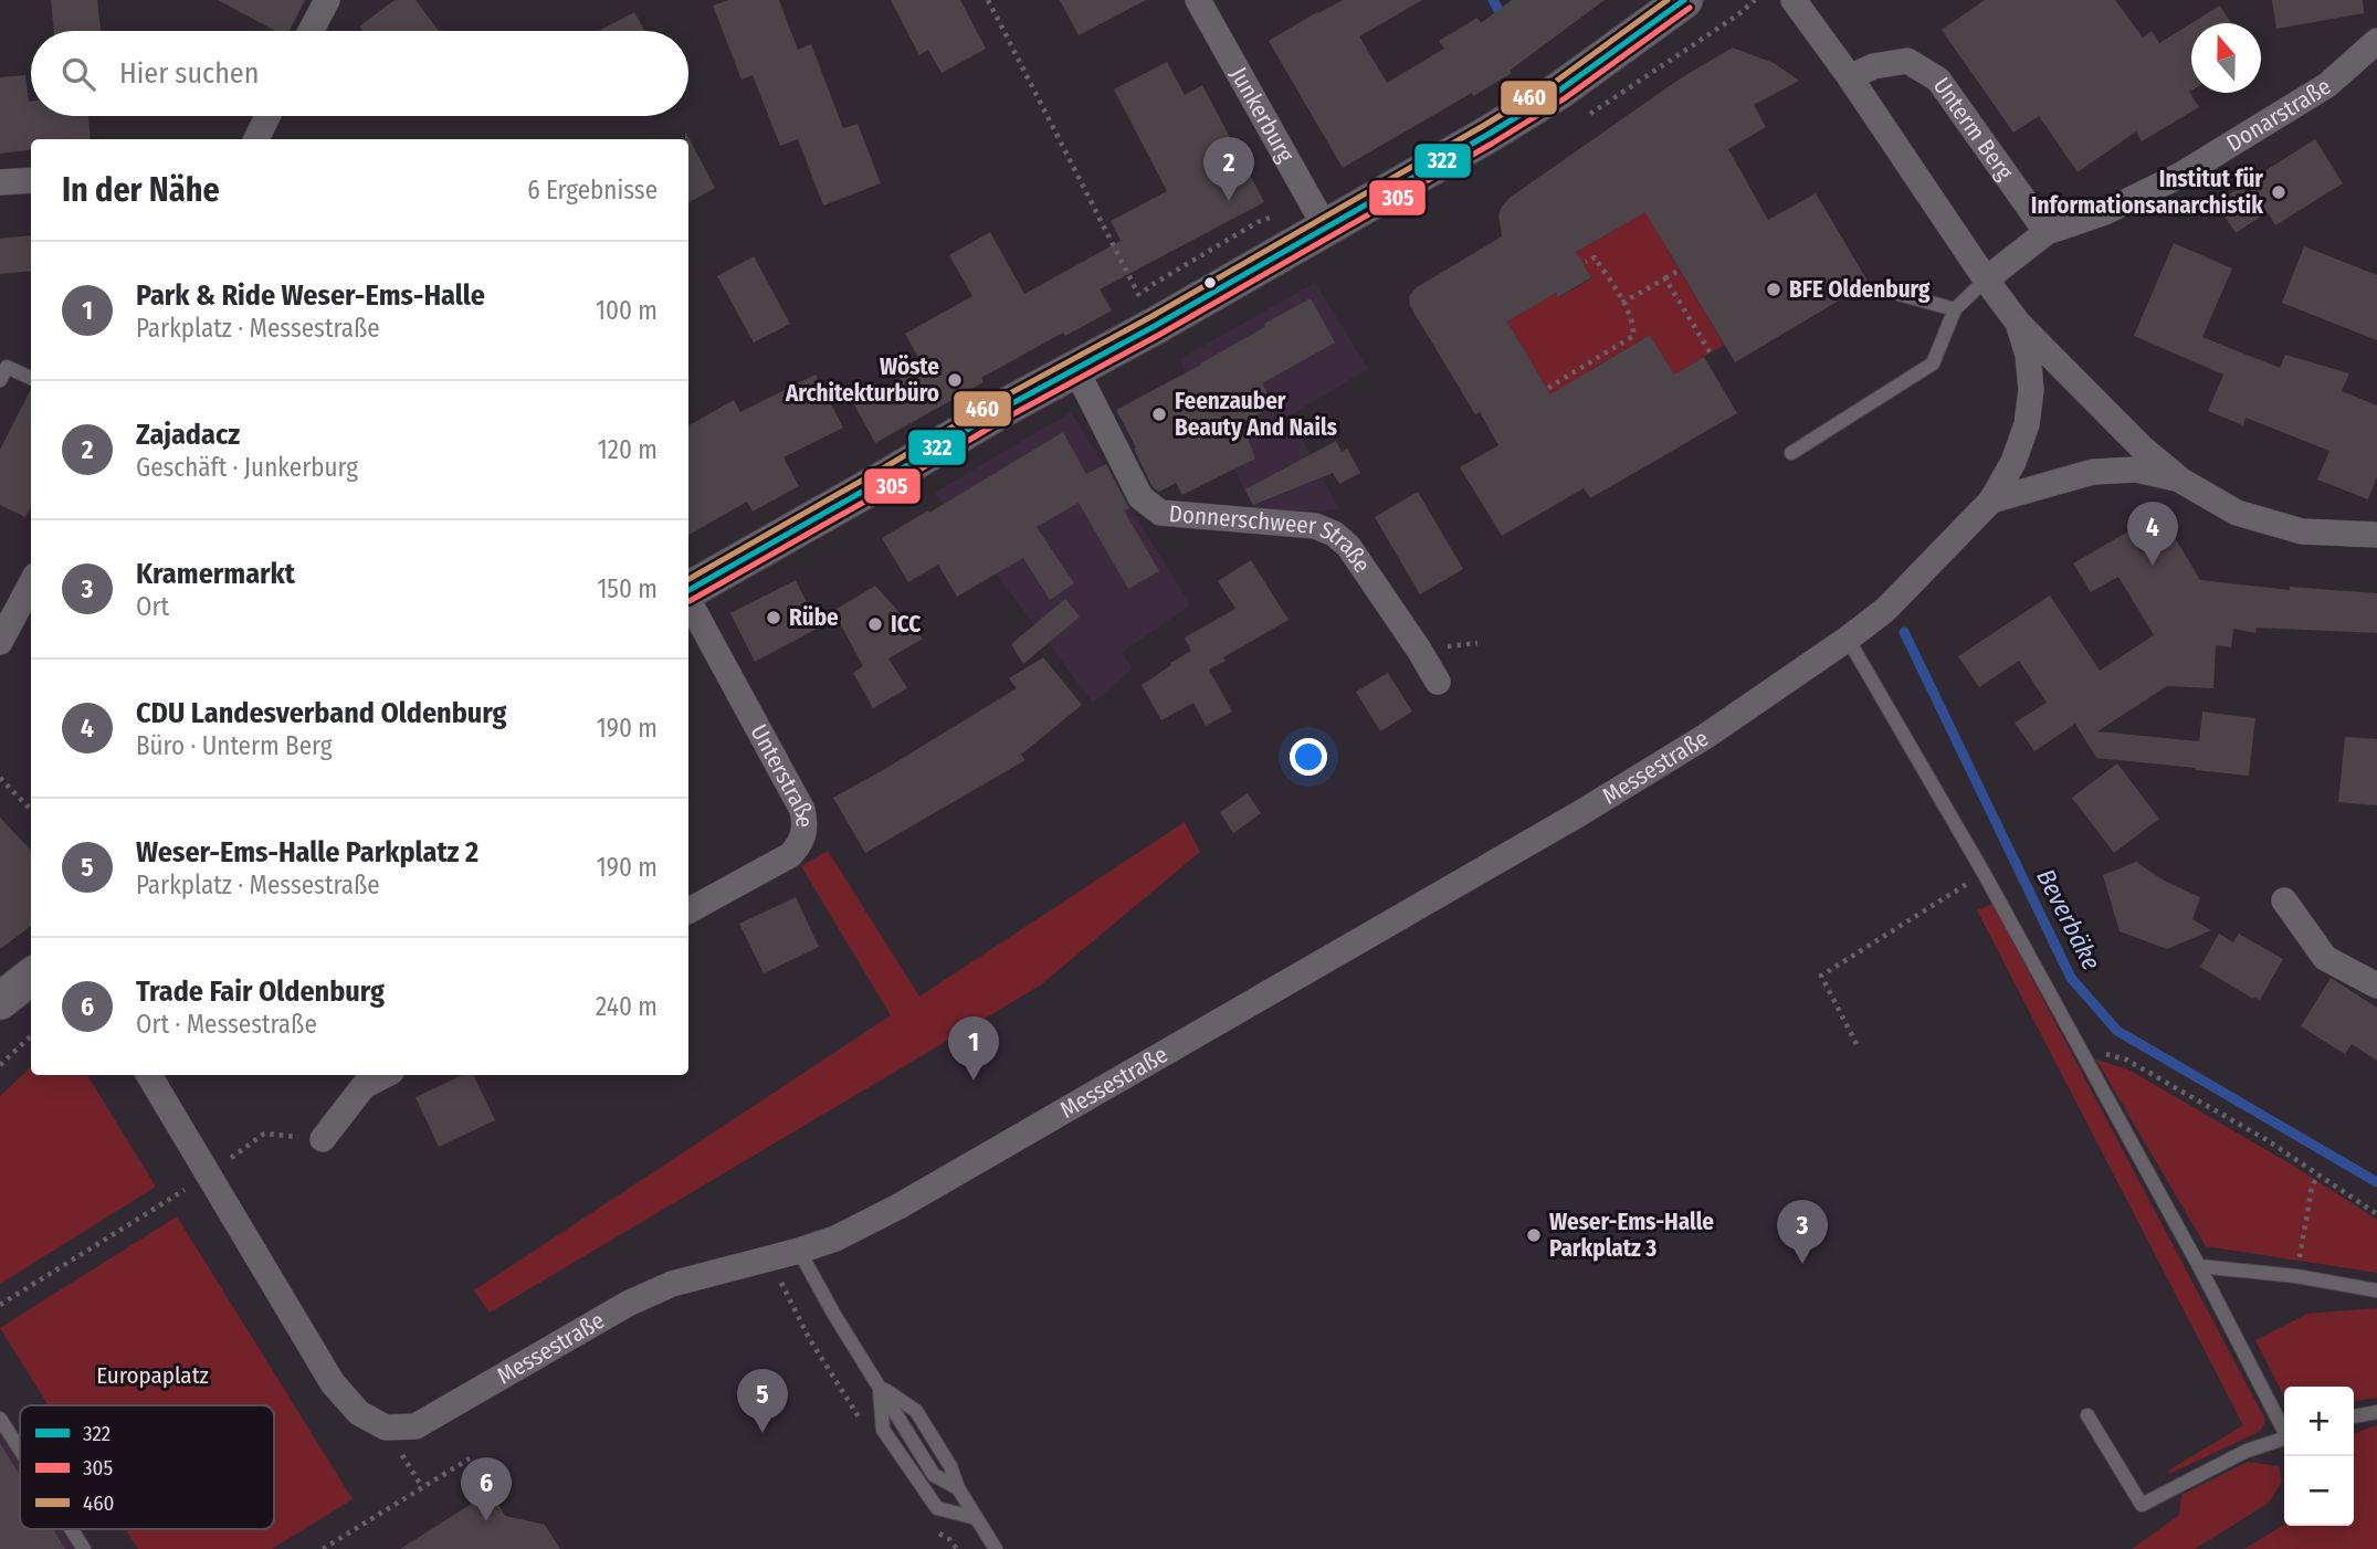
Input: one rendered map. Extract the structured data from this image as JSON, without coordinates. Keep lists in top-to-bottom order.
{
  "streets": {
    "street": [
      "Junkerburg",
      "Donarstraße",
      "Unterm Berg",
      "Donnerschweer Straße",
      "Messestraße",
      "Unterstraße"
    ]
  },
  "crossings": [
    ["Donarstraße", "Unterm Berg"]
  ],
  "water": ["Beverbäke"],
  "parks": ["Europaplatz"],
  "places": [
    "Institut für Informationsanarchistik",
    "BFE Oldenburg",
    "Wöste Architekturbüro",
    "Feenzauber Beauty And Nails",
    "Rübe",
    "ICC",
    "Weser-Ems-Halle Parkplatz 3"
  ],
  "lines": ["transit line 322", "transit line 460", "transit line 305"],
  "legend": ["322", "305", "460"],
  "north": "top",
  "page": {
    "search": "Hier suchen",
    "pins": [
      "2",
      "4",
      "1",
      "3",
      "5",
      "6"
    ],
    "heading": ["In der Nähe", "6 Ergebnisse"],
    "list": [
      {
        "mark": "1",
        "name": "Park & Ride Weser-Ems-Halle",
        "note": "Parkplatz · Messestraße",
        "value": "100 m"
      },
      {
        "mark": "2",
        "name": "Zajadacz",
        "note": "Geschäft · Junkerburg",
        "value": "120 m"
      },
      {
        "mark": "3",
        "name": "Kramermarkt",
        "note": "Ort",
        "value": "150 m"
      },
      {
        "mark": "4",
        "name": "CDU Landesverband Oldenburg",
        "note": "Büro · Unterm Berg",
        "value": "190 m"
      },
      {
        "mark": "5",
        "name": "Weser-Ems-Halle Parkplatz 2",
        "note": "Parkplatz · Messestraße",
        "value": "190 m"
      },
      {
        "mark": "6",
        "name": "Trade Fair Oldenburg",
        "note": "Ort · Messestraße",
        "value": "240 m"
      }
    ],
    "map_buttons": ["+", "−"]
  }
}
